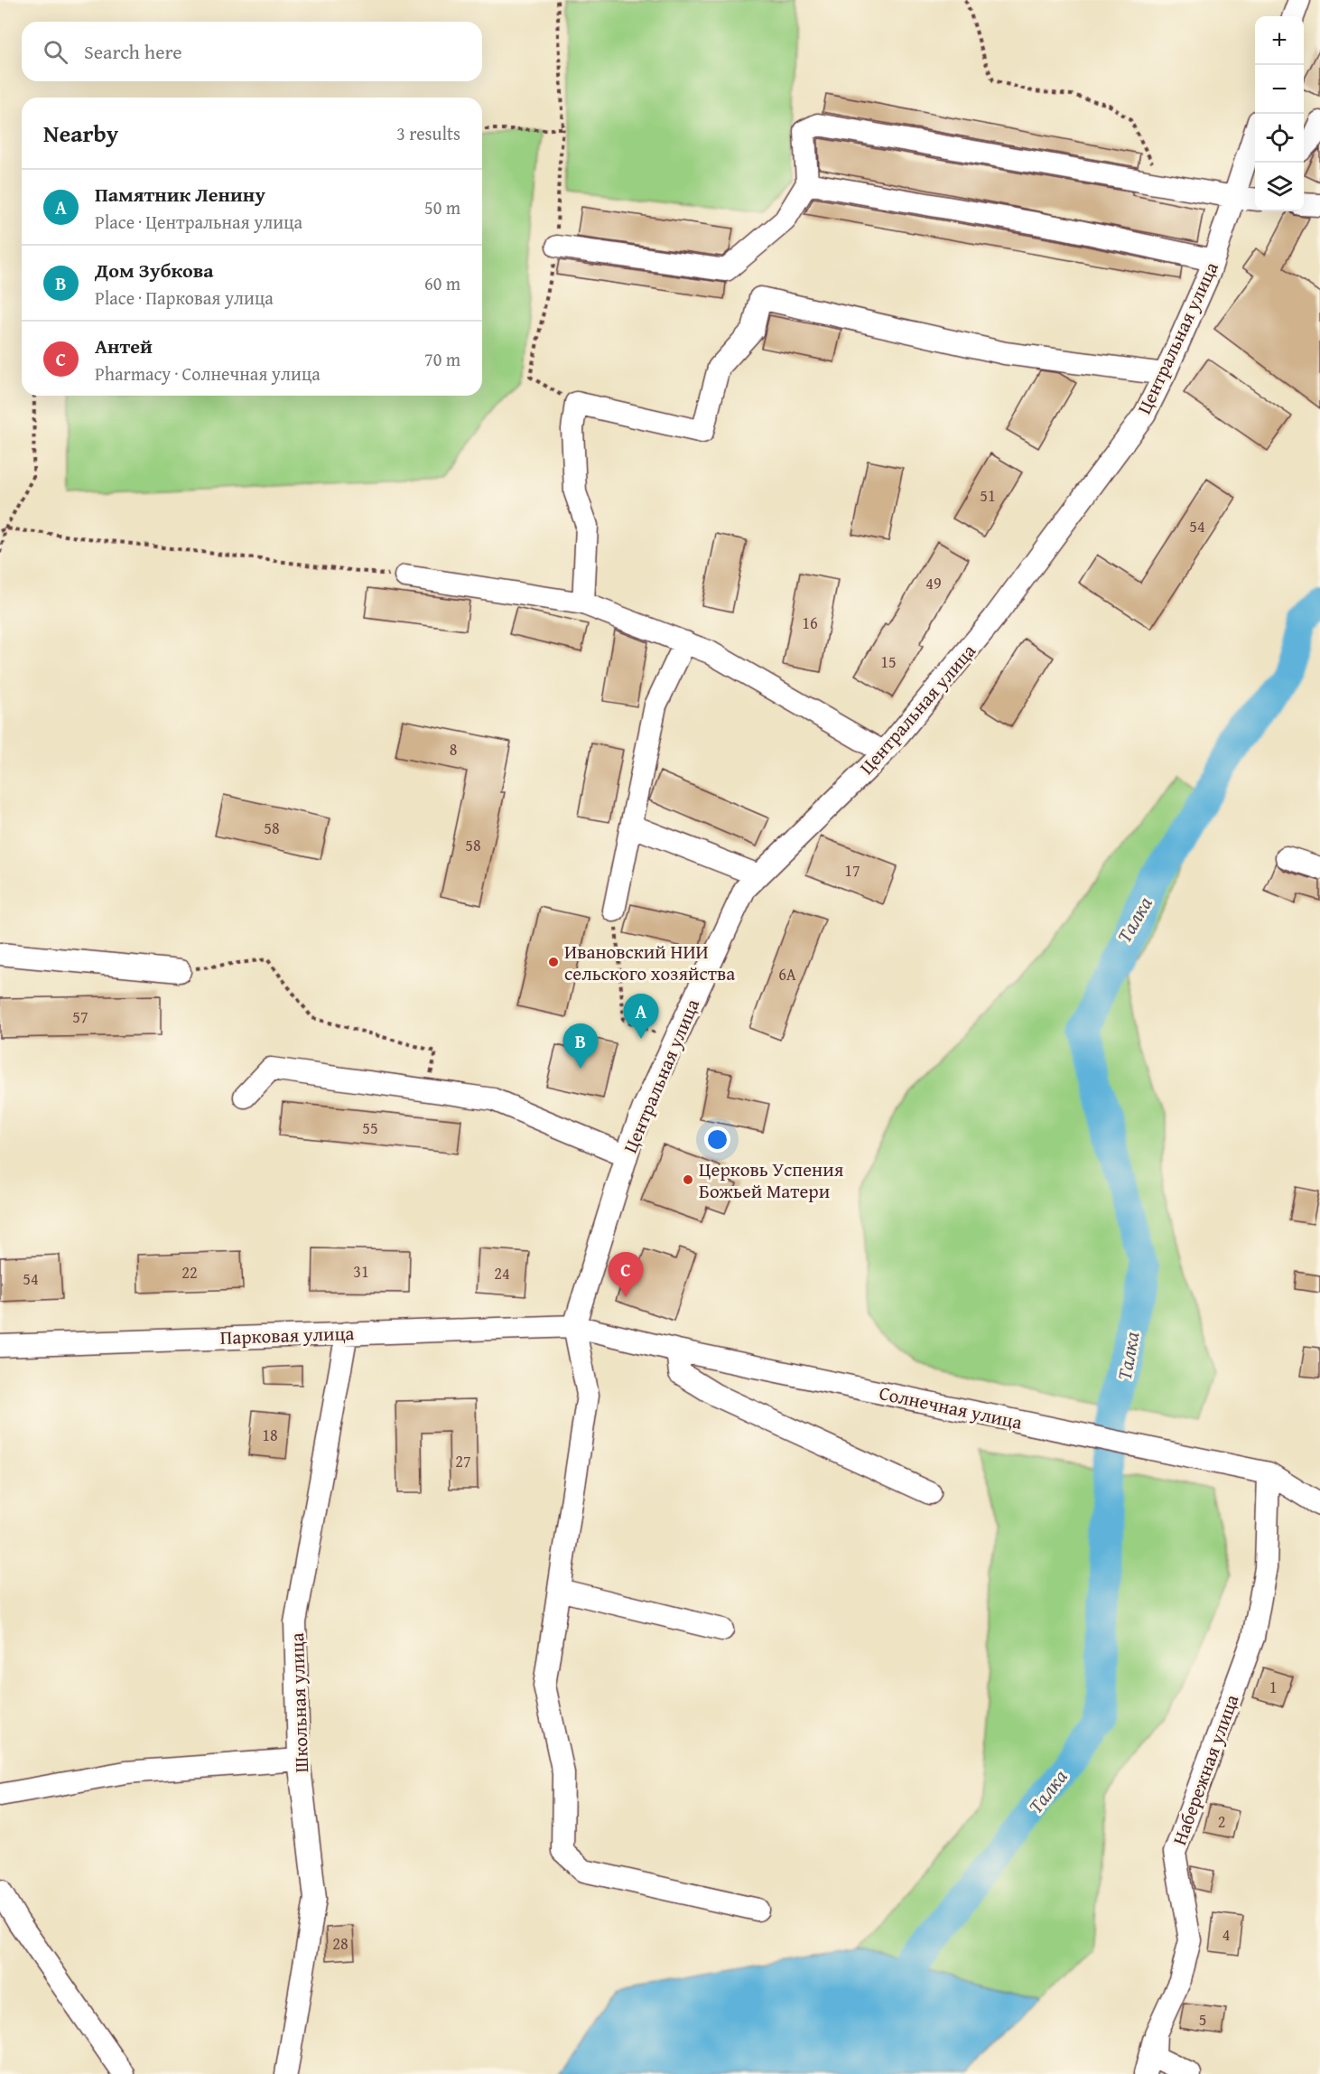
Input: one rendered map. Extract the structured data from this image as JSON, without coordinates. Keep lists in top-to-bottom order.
{
  "streets": {
    "street": [
      "Центральная улица",
      "Парковая улица",
      "Солнечная улица",
      "Школьная улица",
      "Набережная улица"
    ]
  },
  "crossings": [
    ["Центральная улица", "Парковая улица"],
    ["Центральная улица", "Солнечная улица"],
    ["Парковая улица", "Солнечная улица"],
    ["Парковая улица", "Школьная улица"],
    ["Солнечная улица", "Набережная улица"]
  ],
  "water": ["Талка"],
  "places": ["Ивановский НИИ сельского хозяйства", "Церковь Успения Божьей Матери"],
  "house_numbers": [
    "51",
    "54",
    "49",
    "16",
    "15",
    "8",
    "58",
    "58",
    "17",
    "6А",
    "57",
    "55",
    "31",
    "22",
    "24",
    "54",
    "18",
    "27",
    "1",
    "2",
    "4",
    "28",
    "5"
  ],
  "page": {
    "map_buttons": ["+", "−"],
    "search": "Search here",
    "heading": ["Nearby", "3 results"],
    "list": [
      {
        "mark": "A",
        "name": "Памятник Ленину",
        "note": "Place · Центральная улица",
        "value": "50 m"
      },
      {
        "mark": "B",
        "name": "Дом Зубкова",
        "note": "Place · Парковая улица",
        "value": "60 m"
      },
      {
        "mark": "C",
        "name": "Антей",
        "note": "Pharmacy · Солнечная улица",
        "value": "70 m"
      }
    ],
    "pins": ["A", "B", "C"]
  }
}
